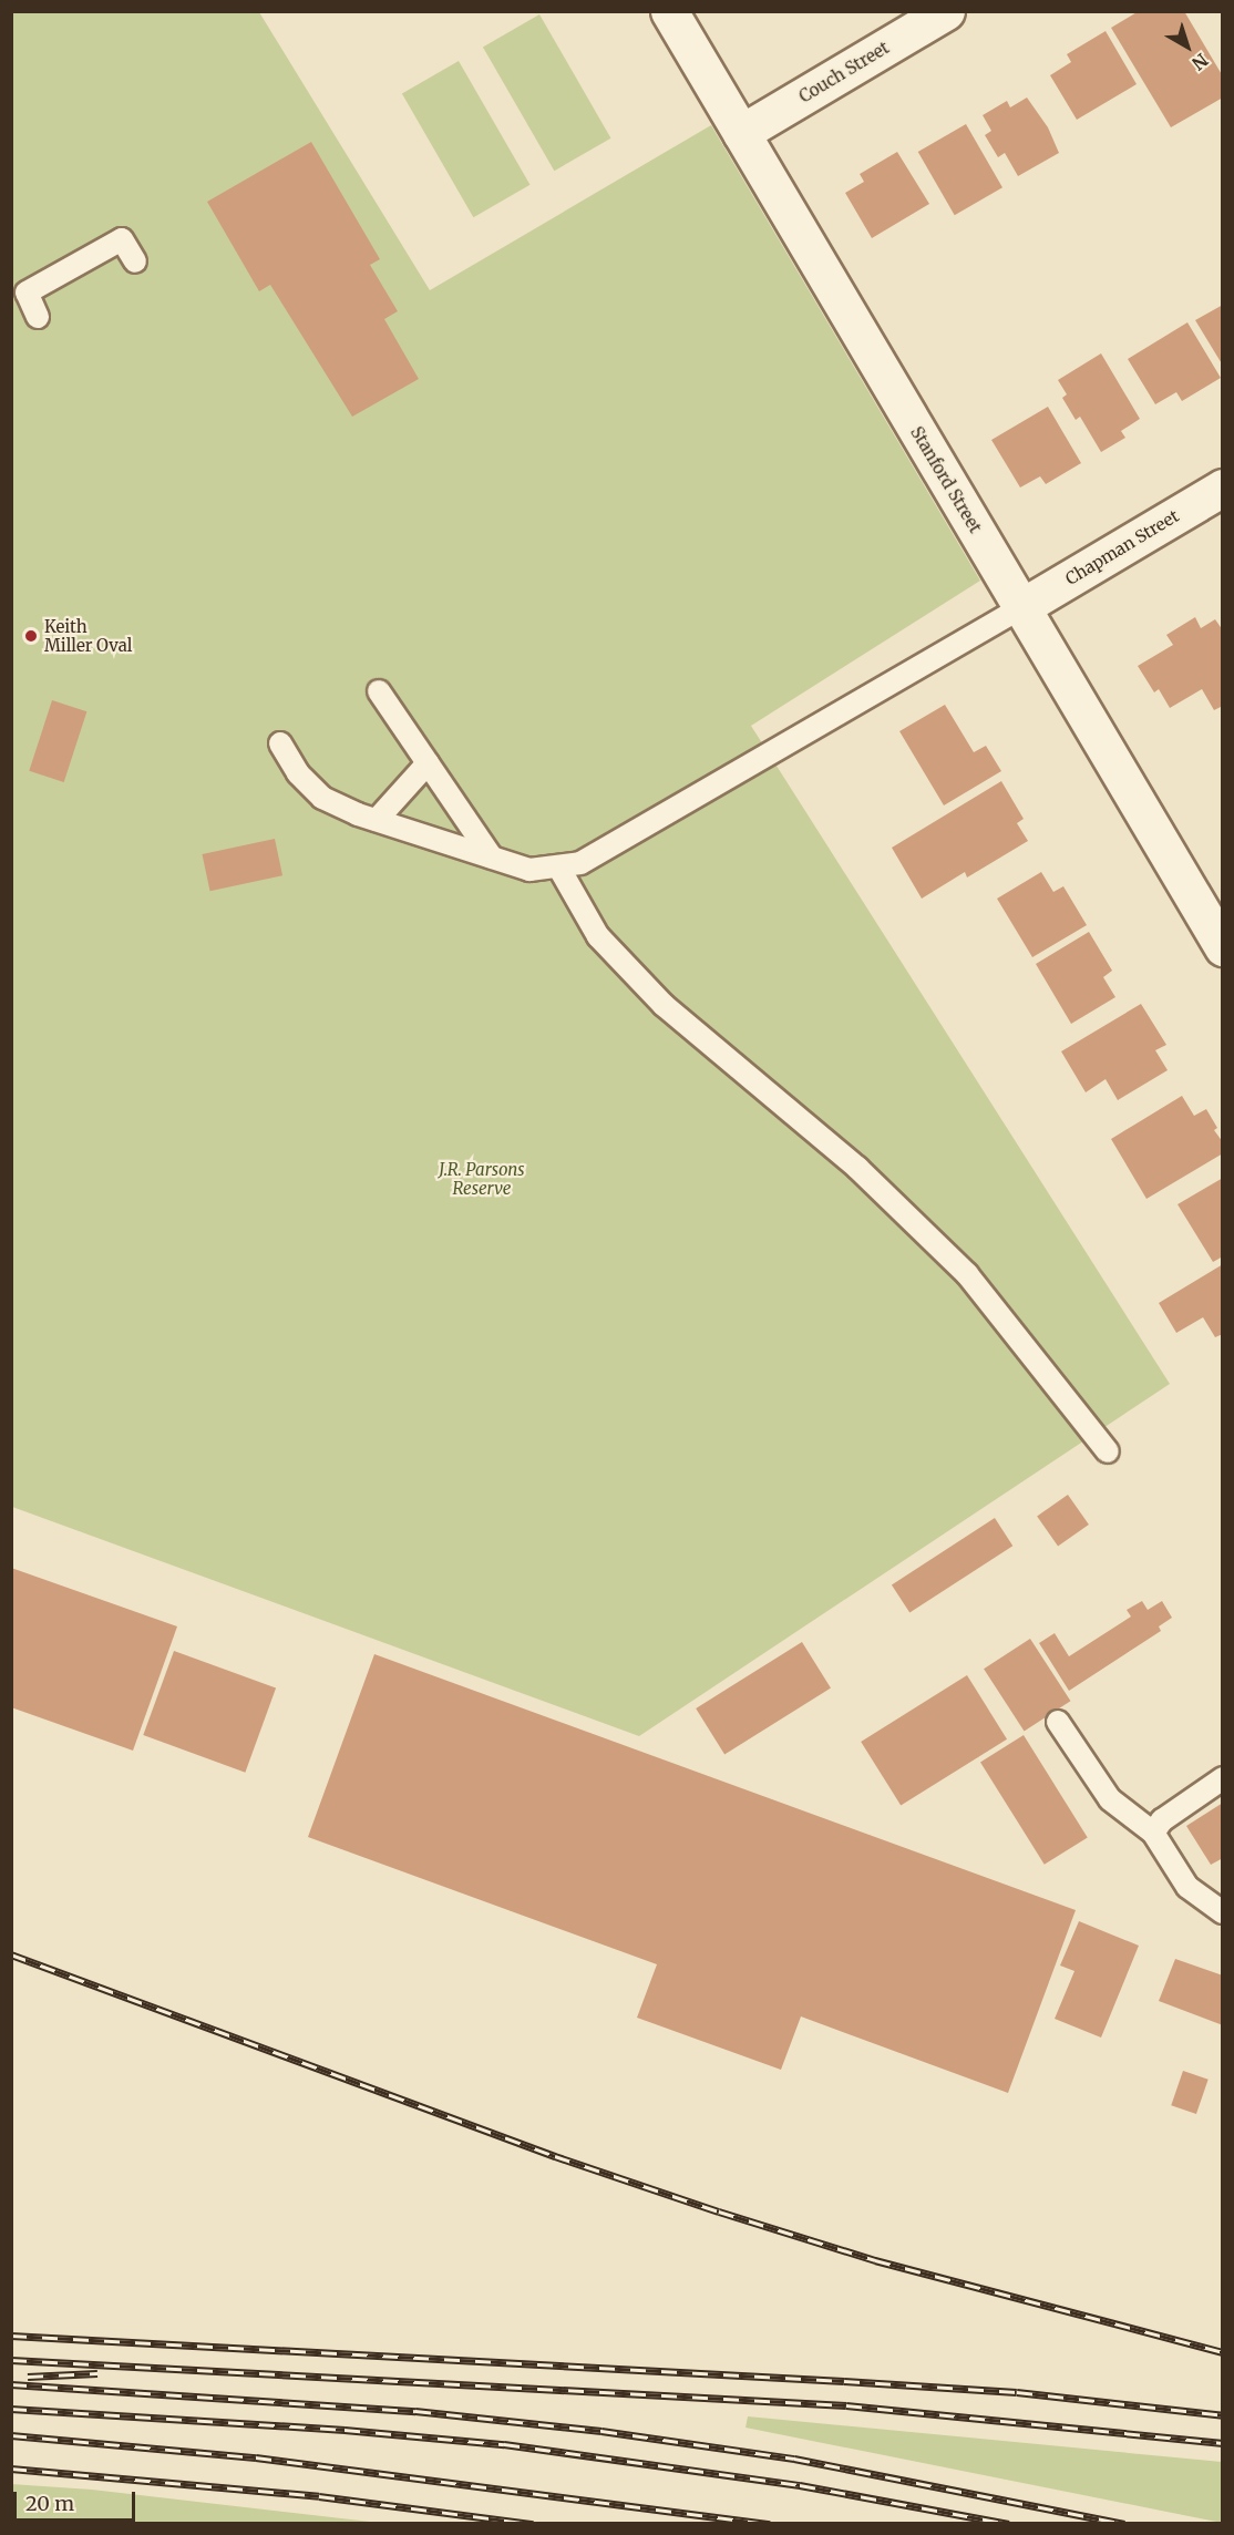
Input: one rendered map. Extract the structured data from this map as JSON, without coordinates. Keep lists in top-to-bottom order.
{
  "streets": {
    "street": ["Couch Street", "Stanford Street", "Chapman Street"]
  },
  "crossings": [
    ["Couch Street", "Stanford Street"],
    ["Stanford Street", "Chapman Street"]
  ],
  "parks": ["J.R. Parsons Reserve"],
  "places": ["Keith Miller Oval"],
  "scale_bar": "20 m",
  "north": "bottom right"
}
